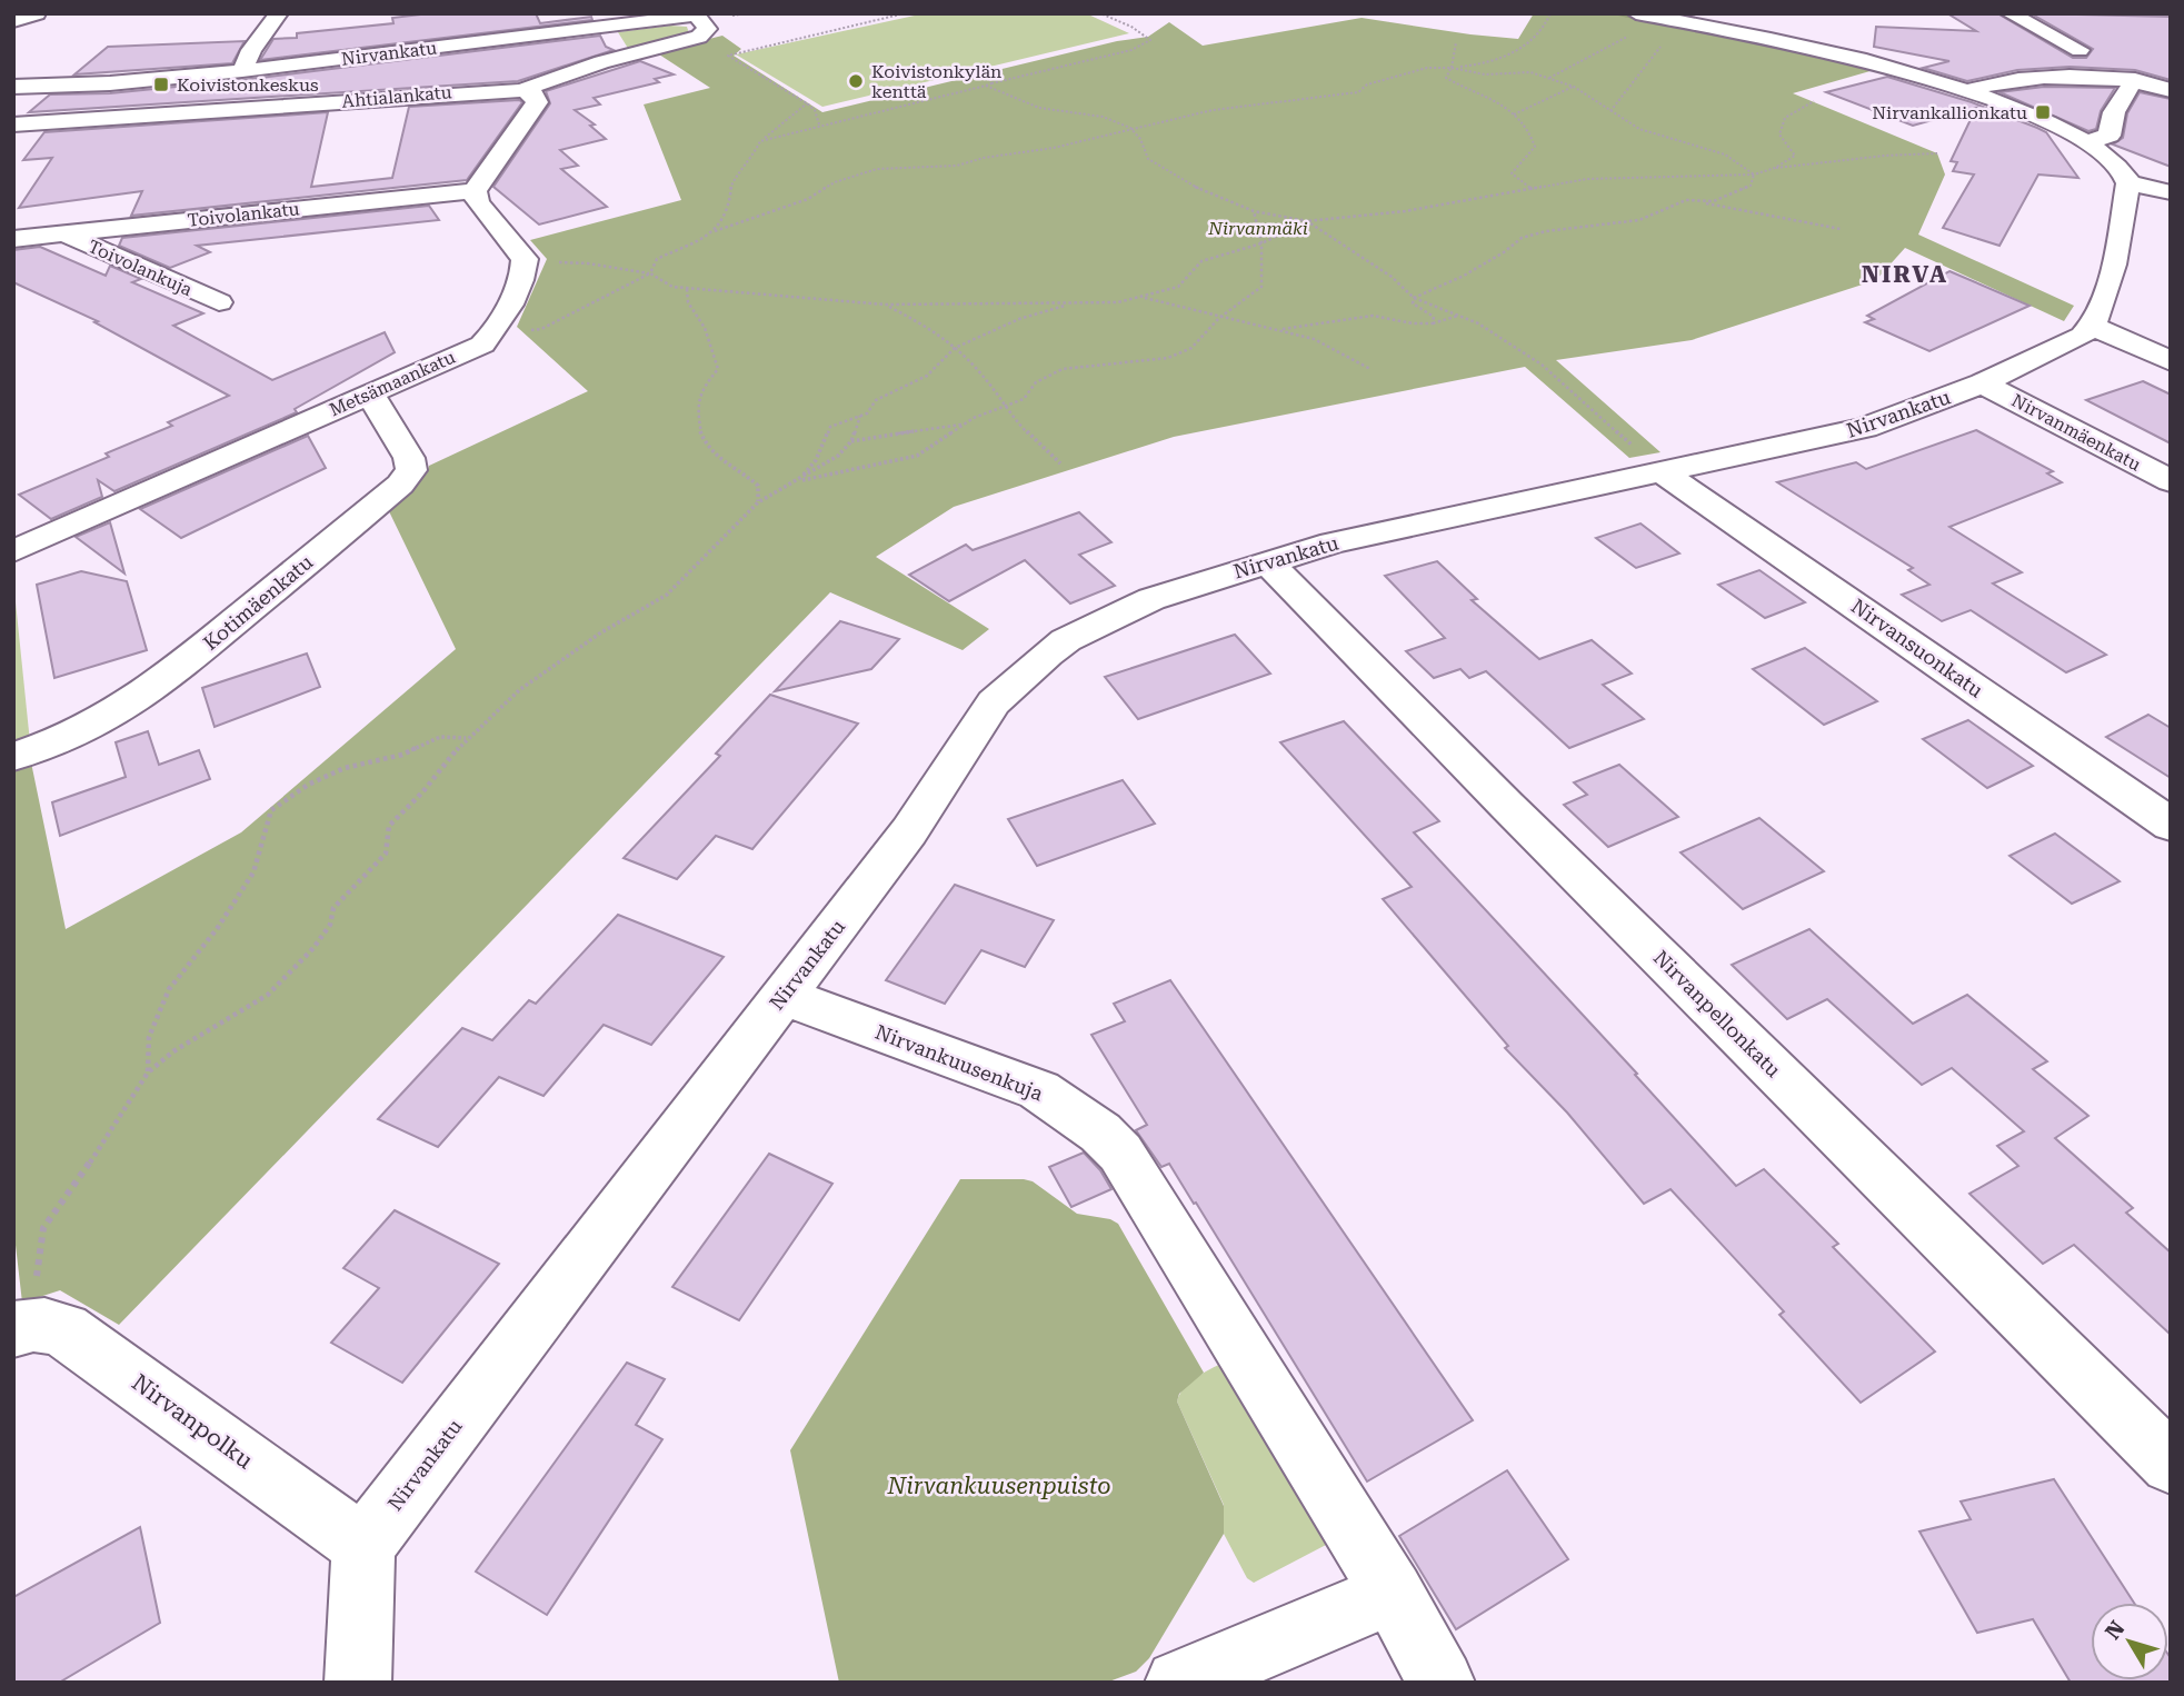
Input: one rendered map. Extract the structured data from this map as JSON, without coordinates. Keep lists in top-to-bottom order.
{
  "streets": {
    "street": [
      "Nirvankatu",
      "Ahtialankatu",
      "Toivolankatu",
      "Toivolankuja",
      "Metsämaankatu",
      "Nirvanmäenkatu",
      "Kotimäenkatu",
      "Nirvansuonkatu",
      "Nirvanpellonkatu",
      "Nirvankuusenkuja",
      "Nirvanpolku"
    ]
  },
  "crossings": [
    ["Nirvankatu", "Ahtialankatu"],
    ["Nirvankatu", "Nirvanmäenkatu"],
    ["Nirvankatu", "Nirvansuonkatu"],
    ["Nirvankatu", "Nirvanpellonkatu"],
    ["Nirvankatu", "Nirvankuusenkuja"],
    ["Nirvankatu", "Nirvanpolku"],
    ["Toivolankatu", "Toivolankuja"],
    ["Metsämaankatu", "Kotimäenkatu"]
  ],
  "districts": ["NIRVA"],
  "parks": ["Nirvanmäki", "Nirvankuusenpuisto"],
  "places": {
    "other": ["Koivistonkylän kenttä"],
    "transit": ["Koivistonkeskus", "Nirvankallionkatu"]
  },
  "north": "top left"
}
